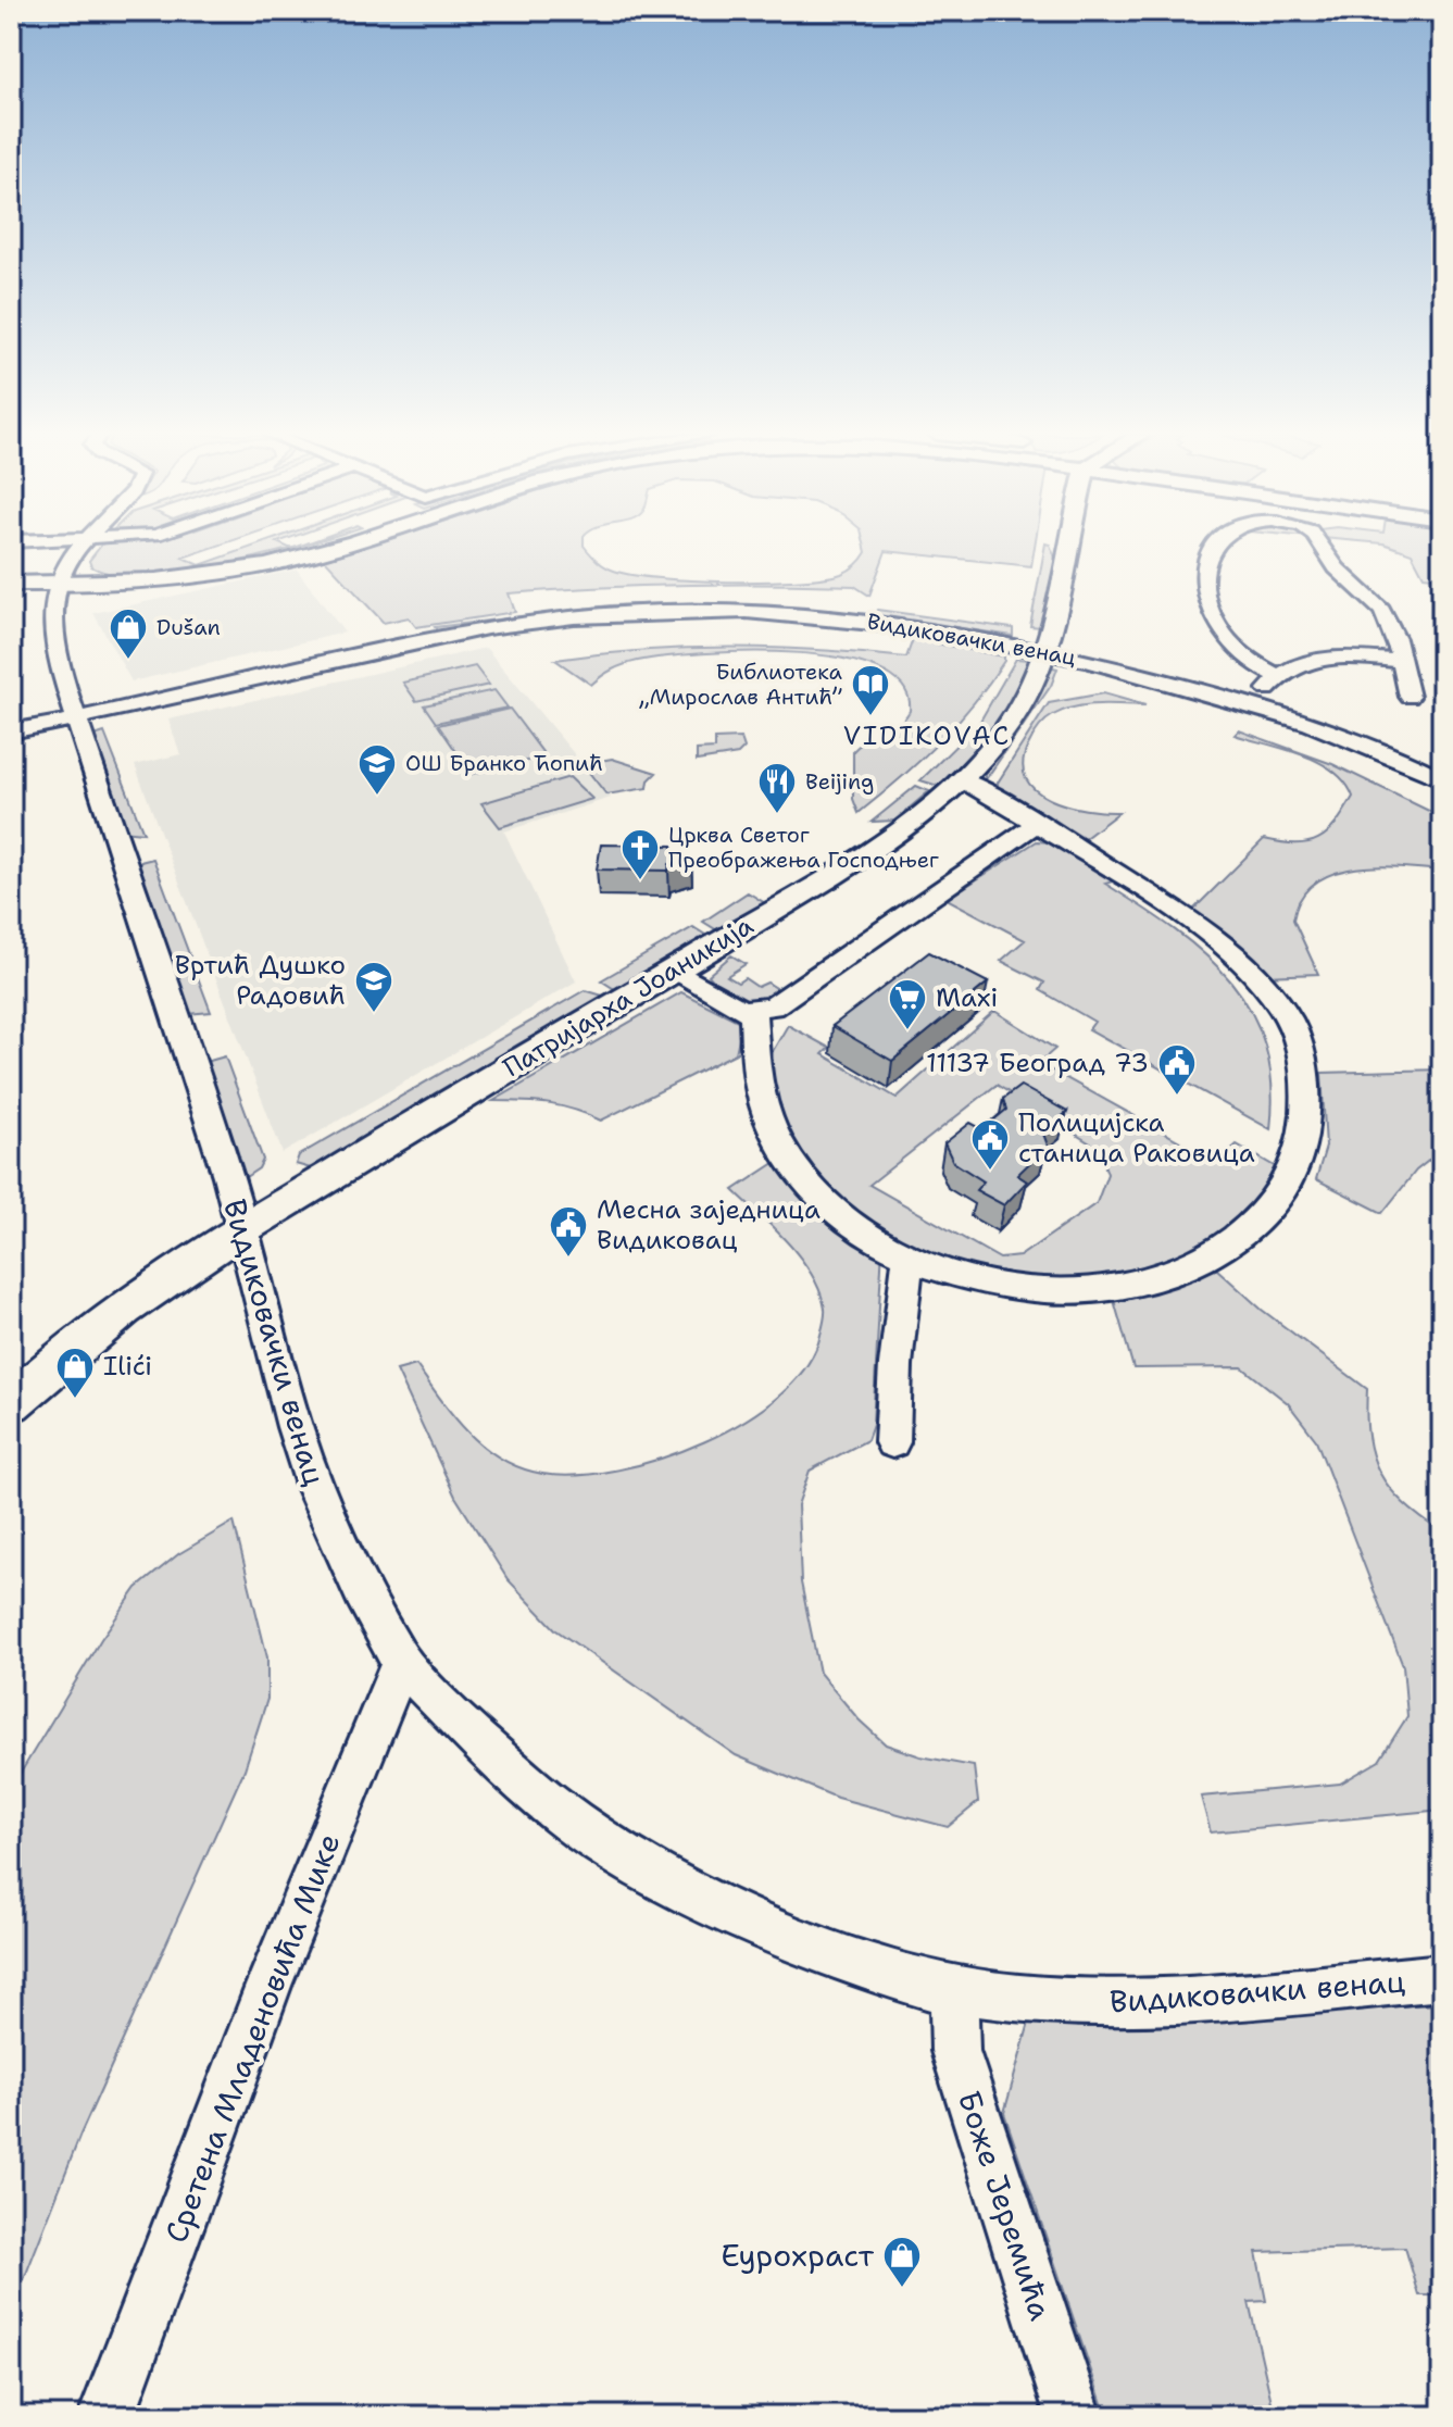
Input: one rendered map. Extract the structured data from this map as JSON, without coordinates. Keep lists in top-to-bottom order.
{
  "streets": {
    "main road": ["Патријарха Јоаникија"],
    "street": ["Видиковачки венац", "Сретена Младеновића Мике", "Боже Јеремића"]
  },
  "crossings": [
    ["Видиковачки венац", "Патријарха Јоаникија"],
    ["Видиковачки венац", "Сретена Младеновића Мике"],
    ["Видиковачки венац", "Боже Јеремића"]
  ],
  "districts": ["VIDIKOVAC"],
  "places": {
    "shop": ["Dušan", "Ilići", "Еурохраст"],
    "library": ["Библиотека „Мирослав Антић”"],
    "school or university": ["ОШ Бранко Ћопић", "Вртић Душко Радовић"],
    "restaurant": ["Beijing"],
    "church": ["Црква Светог Преображења Господњег"],
    "supermarket": ["Maxi"],
    "public building": ["11137 Београд 73", "Полицијска станица Раковица", "Месна заједница Видиковац"]
  }
}
